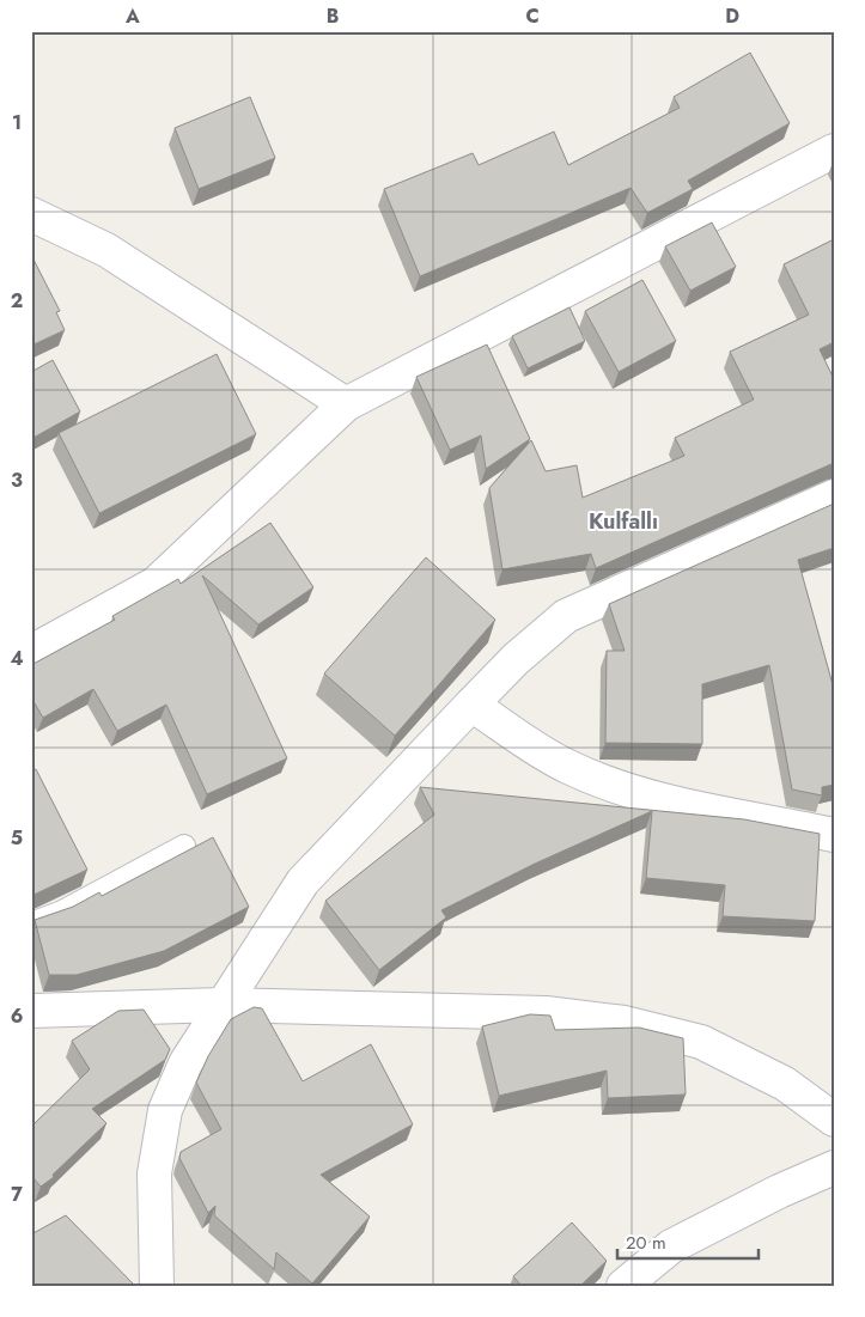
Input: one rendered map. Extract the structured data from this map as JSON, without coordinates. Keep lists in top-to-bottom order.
{
  "districts": ["Kulfallı"],
  "scale_bar": "20 m",
  "grid": {
    "columns": [
      "A",
      "B",
      "C",
      "D"
    ],
    "rows": [
      "1",
      "2",
      "3",
      "4",
      "5",
      "6",
      "7"
    ]
  }
}
